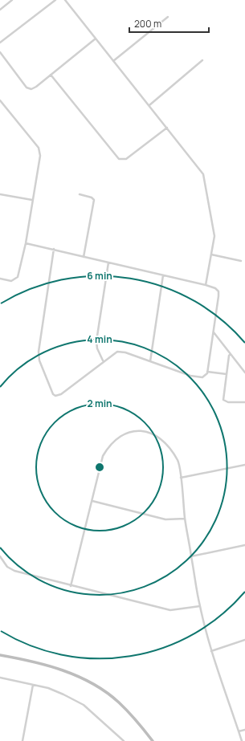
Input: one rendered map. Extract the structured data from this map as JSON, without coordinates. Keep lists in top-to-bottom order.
{
  "scale_bar": "200 m",
  "rings": ["6 min", "4 min", "2 min"]
}
